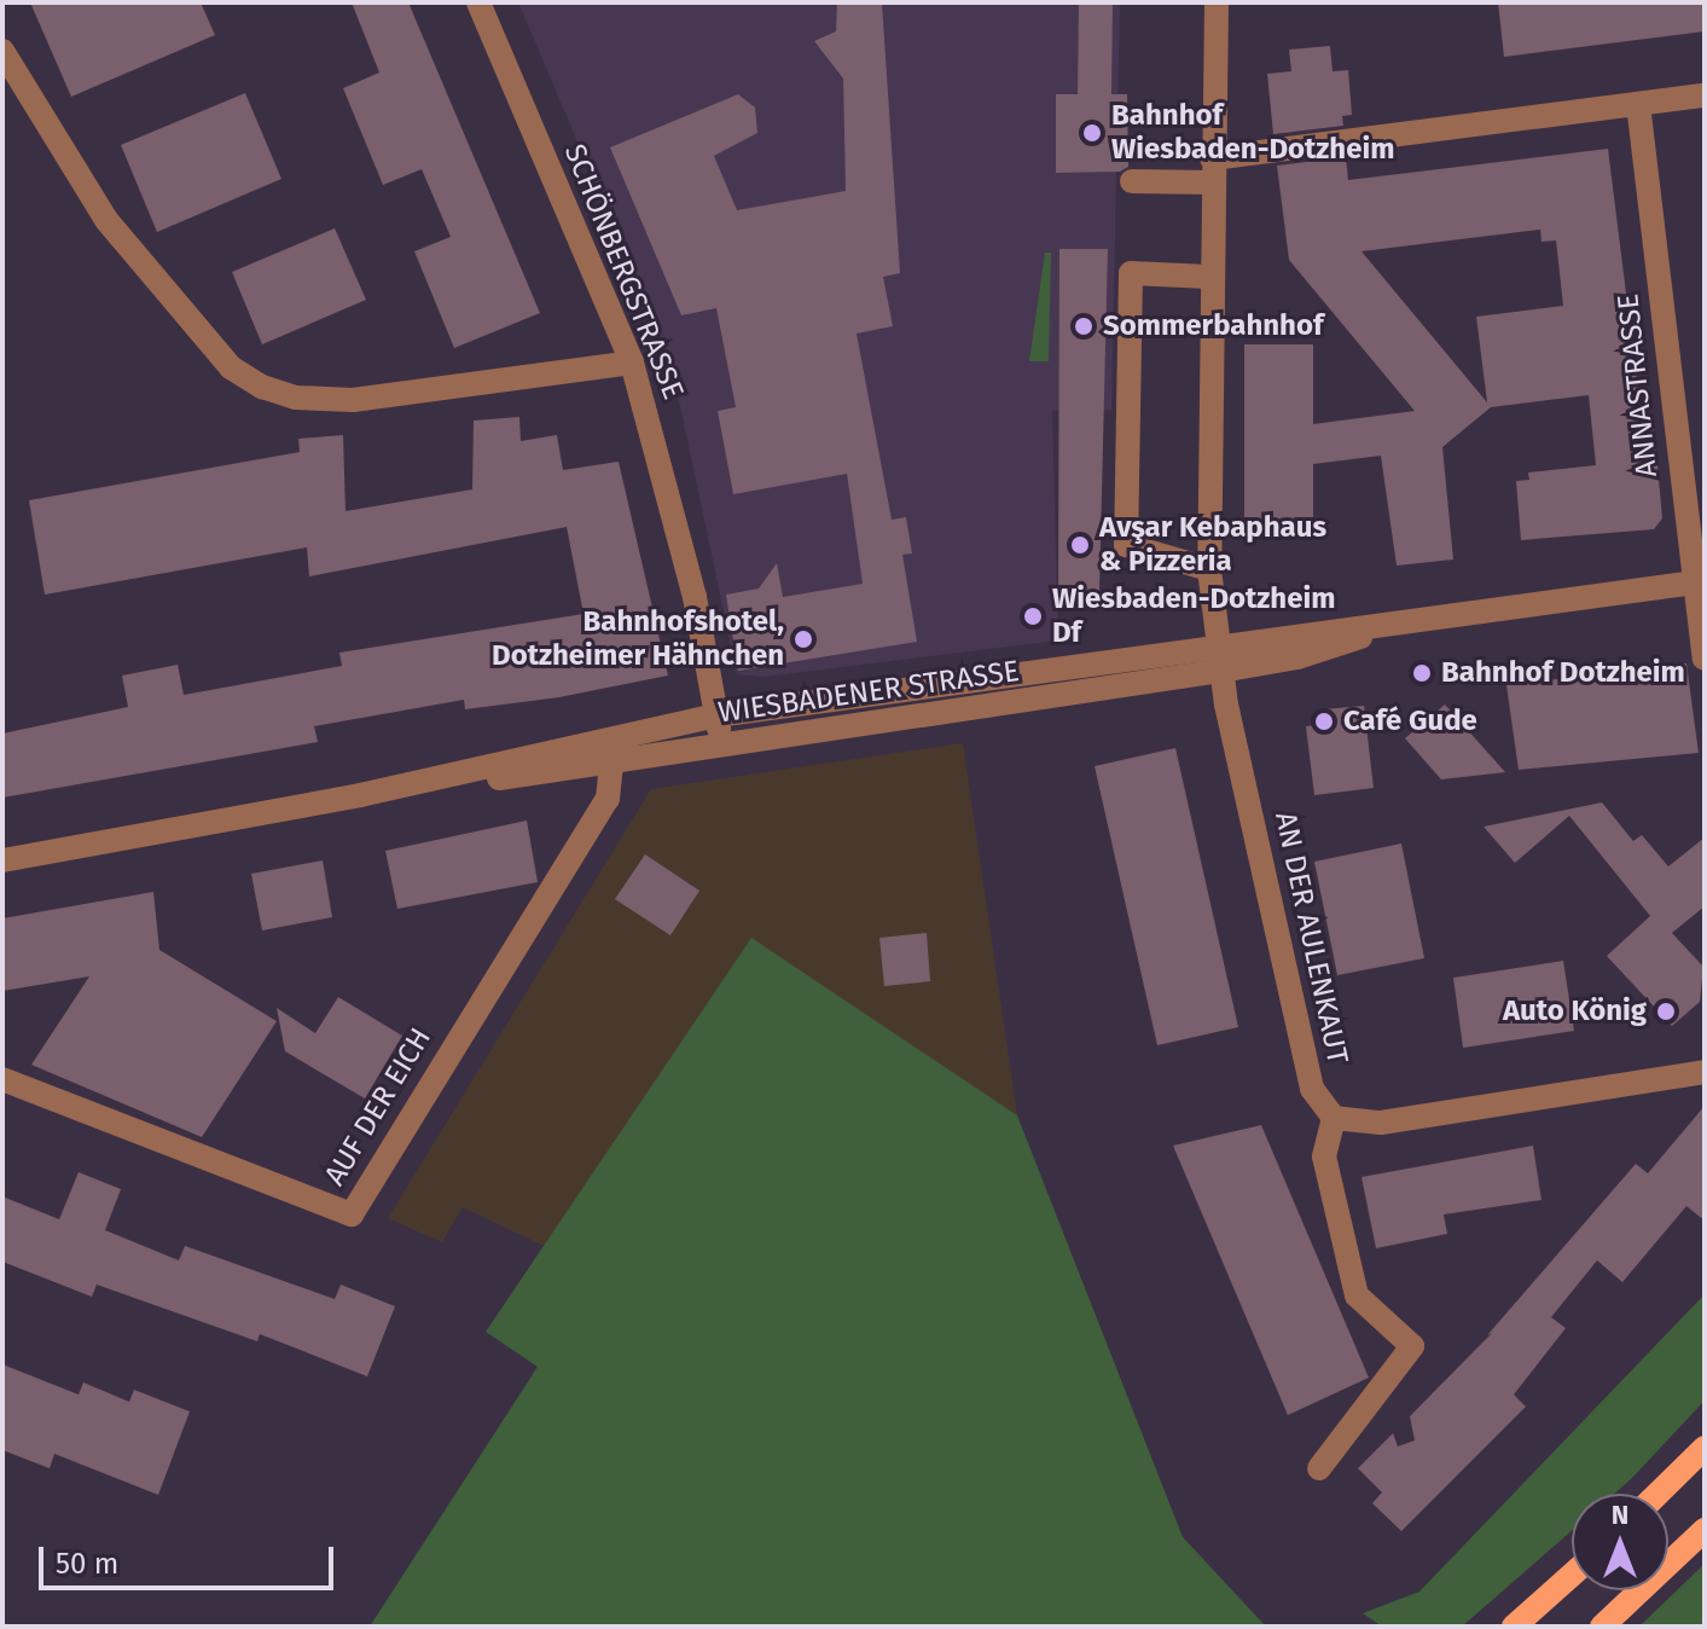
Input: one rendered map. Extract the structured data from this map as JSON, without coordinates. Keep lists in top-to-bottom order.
{
  "streets": {
    "street": [
      "SCHÖNBERGSTRASSE",
      "ANNASTRASSE",
      "WIESBADENER STRASSE",
      "AN DER AULENKAUT",
      "AUF DER EICH"
    ]
  },
  "crossings": [
    ["SCHÖNBERGSTRASSE", "WIESBADENER STRASSE"],
    ["ANNASTRASSE", "WIESBADENER STRASSE"],
    ["WIESBADENER STRASSE", "AN DER AULENKAUT"],
    ["WIESBADENER STRASSE", "AUF DER EICH"]
  ],
  "places": [
    "Bahnhof Wiesbaden-Dotzheim",
    "Sommerbahnhof",
    "Avşar Kebaphaus & Pizzeria",
    "Wiesbaden-Dotzheim Df",
    "Bahnhofshotel, Dotzheimer Hähnchen",
    "Bahnhof Dotzheim",
    "Café Gude",
    "Auto König"
  ],
  "scale_bar": "50 m",
  "north": "top"
}
